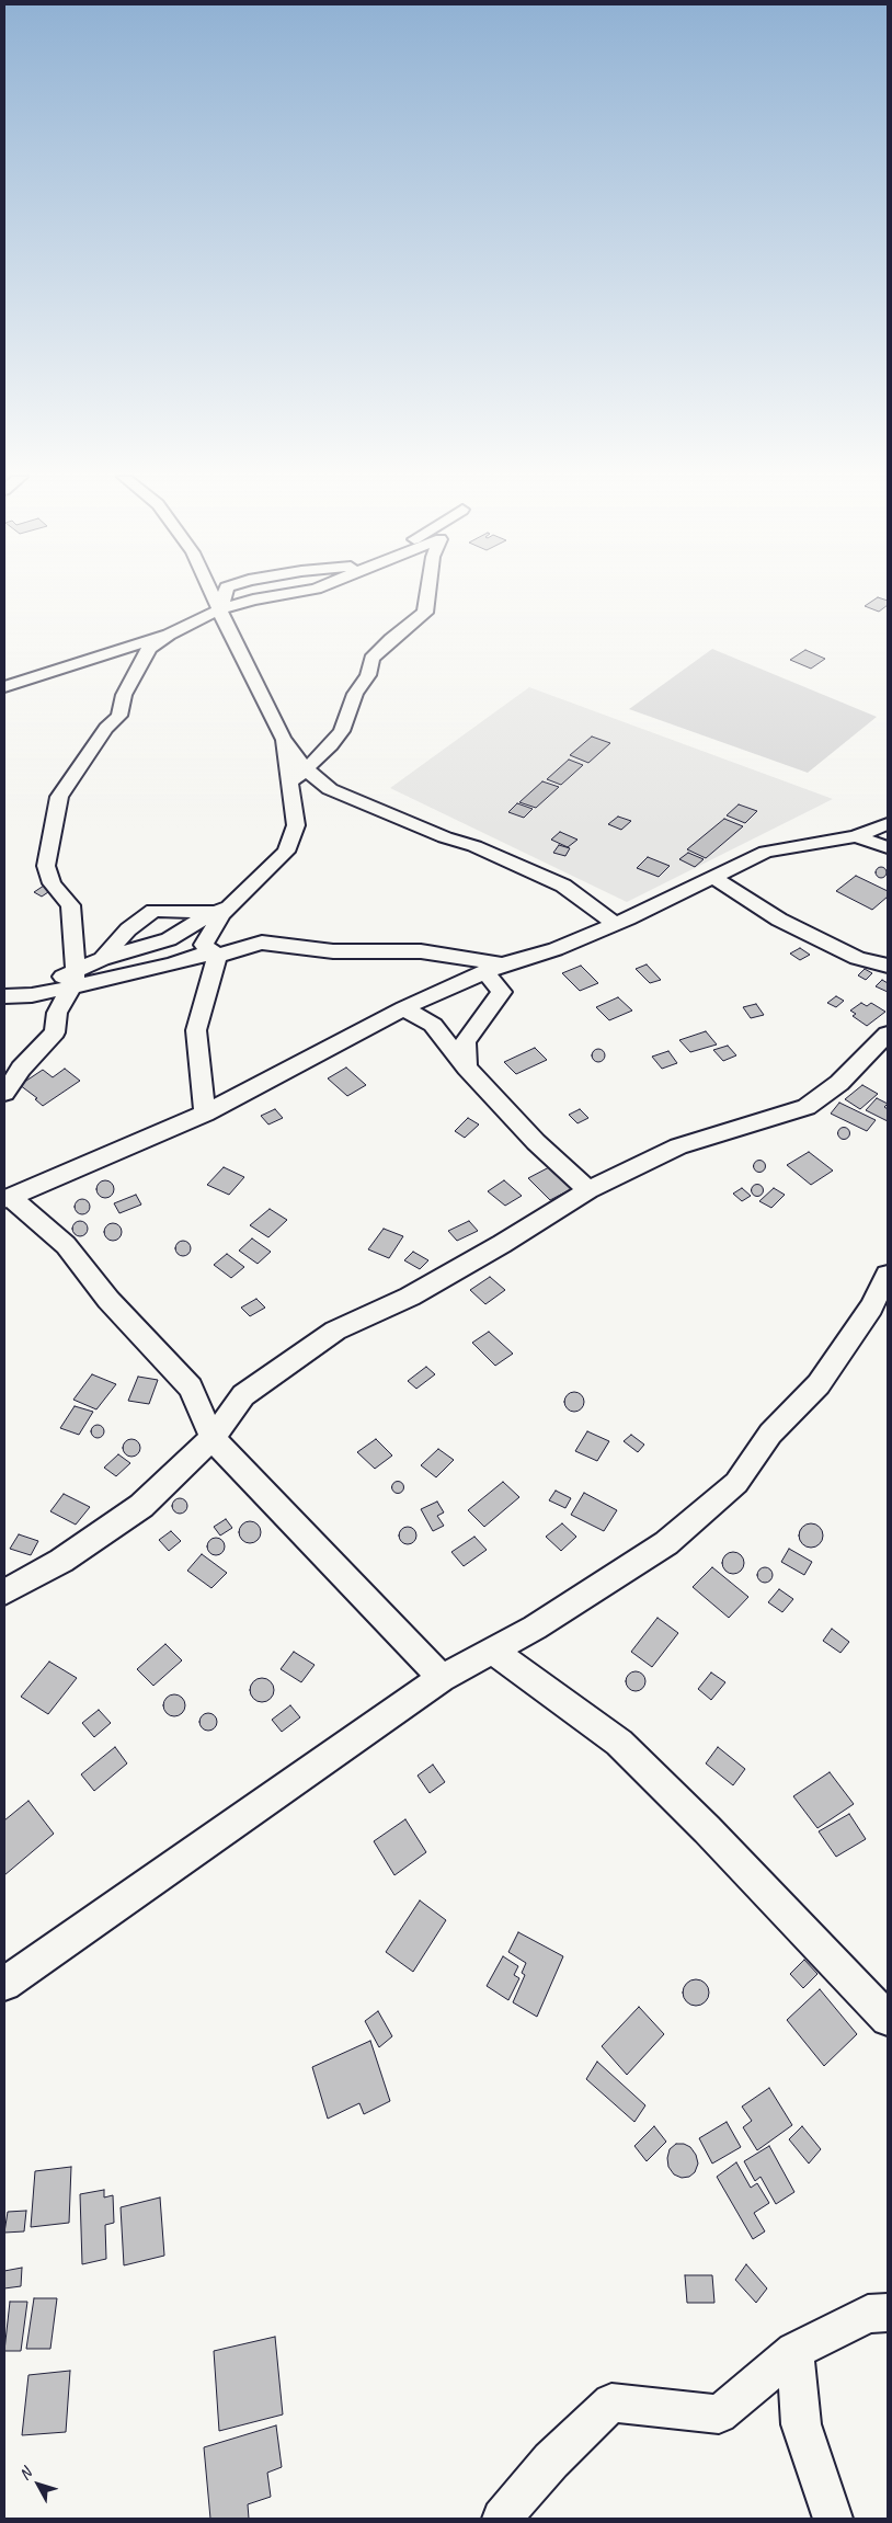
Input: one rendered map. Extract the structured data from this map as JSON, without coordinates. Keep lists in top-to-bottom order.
{
  "north": "top left"
}
